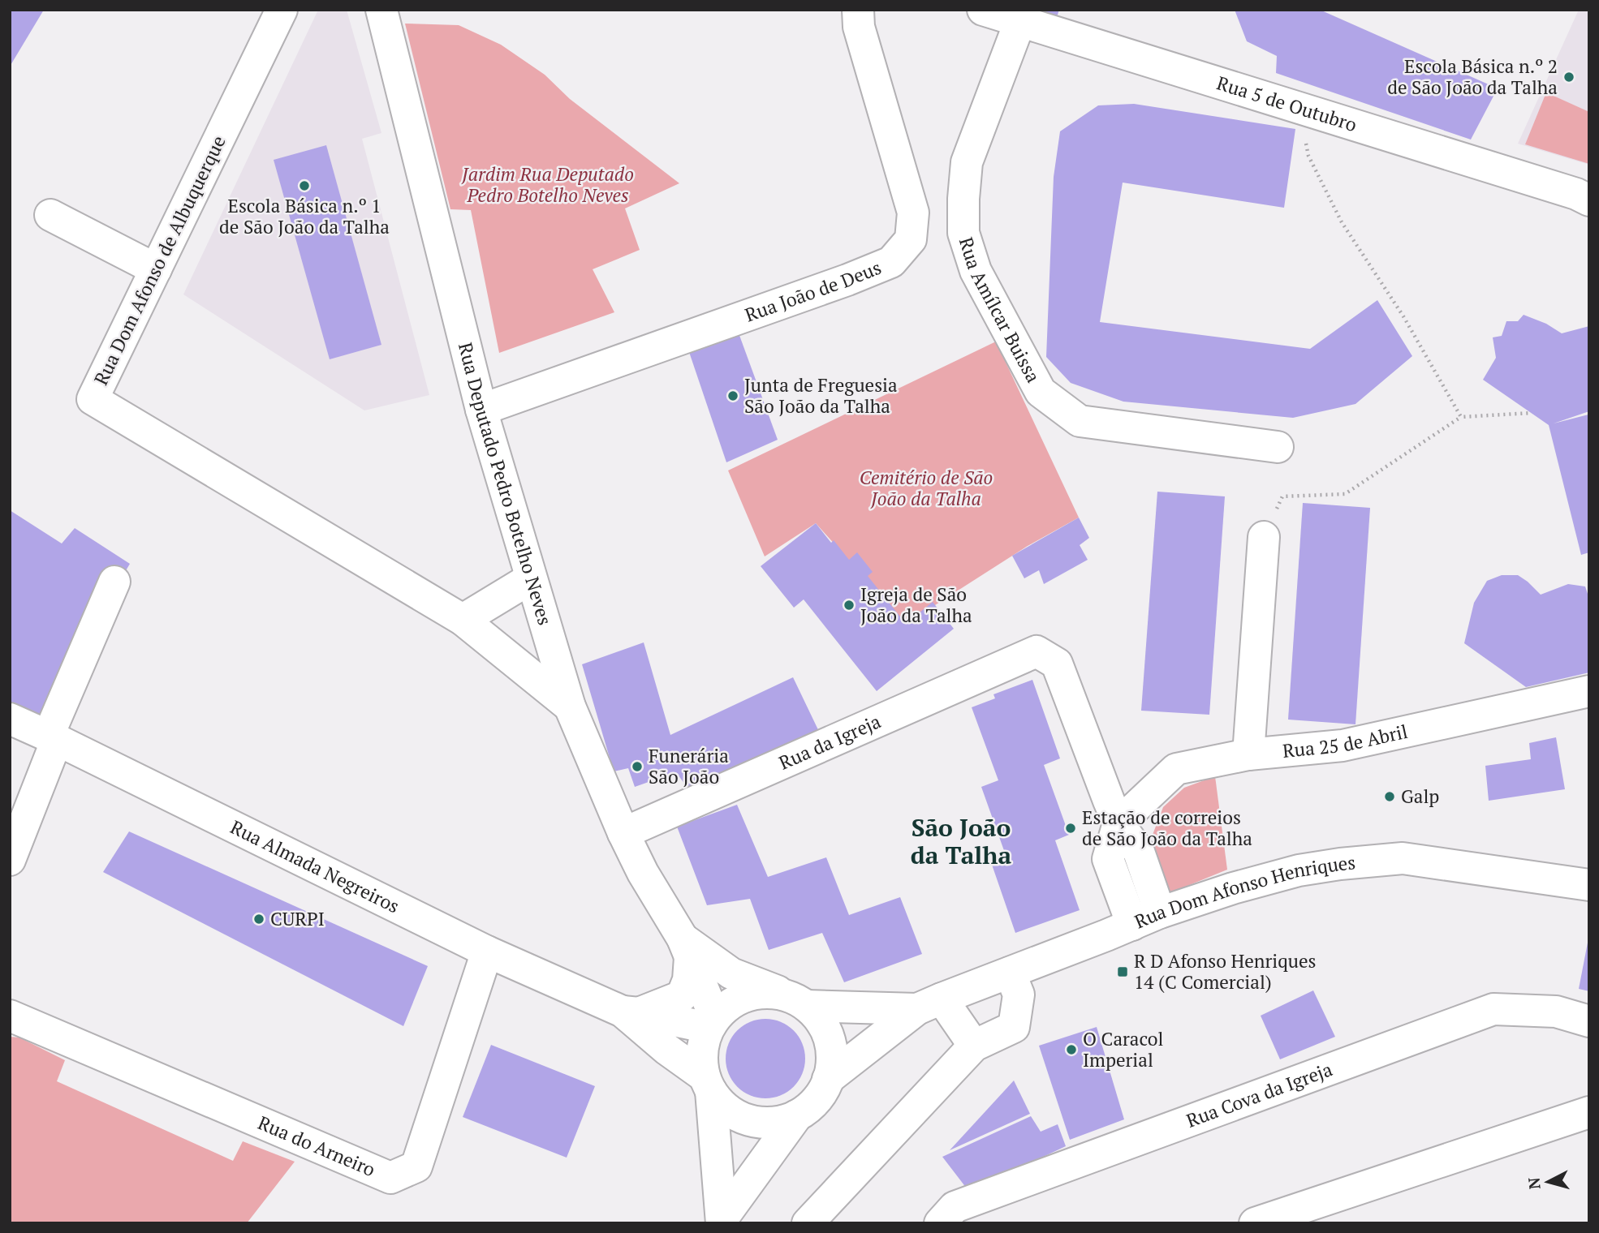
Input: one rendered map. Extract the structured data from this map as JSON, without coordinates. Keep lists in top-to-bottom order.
{
  "streets": {
    "street": [
      "Rua 5 de Outubro",
      "Rua Dom Afonso de Albuquerque",
      "Rua João de Deus",
      "Rua Amílcar Buissa",
      "Rua Deputado Pedro Botelho Neves",
      "Rua 25 de Abril",
      "Rua da Igreja",
      "Rua Almada Negreiros",
      "Rua Dom Afonso Henriques",
      "Rua Cova da Igreja",
      "Rua do Arneiro"
    ]
  },
  "crossings": [
    ["Rua 5 de Outubro", "Rua Amílcar Buissa"],
    ["Rua Dom Afonso de Albuquerque", "Rua Deputado Pedro Botelho Neves"],
    ["Rua João de Deus", "Rua Deputado Pedro Botelho Neves"],
    ["Rua Deputado Pedro Botelho Neves", "Rua da Igreja"],
    ["Rua Deputado Pedro Botelho Neves", "Rua Almada Negreiros"],
    ["Rua Deputado Pedro Botelho Neves", "Rua Dom Afonso Henriques"],
    ["Rua 25 de Abril", "Rua da Igreja"],
    ["Rua da Igreja", "Rua Dom Afonso Henriques"],
    ["Rua Almada Negreiros", "Rua Dom Afonso Henriques"],
    ["Rua Almada Negreiros", "Rua do Arneiro"]
  ],
  "districts": ["São João da Talha"],
  "parks": ["Jardim Rua Deputado Pedro Botelho Neves", "Cemitério de São João da Talha"],
  "places": {
    "other": [
      "Escola Básica n.º 2 de São João da Talha",
      "Escola Básica n.º 1 de São João da Talha",
      "Junta de Freguesia São João da Talha",
      "Igreja de São João da Talha",
      "Funerária São João",
      "Galp",
      "Estação de correios de São João da Talha",
      "CURPI",
      "O Caracol Imperial"
    ],
    "transit": ["R D Afonso Henriques 14 (C Comercial)"]
  },
  "north": "left"
}
